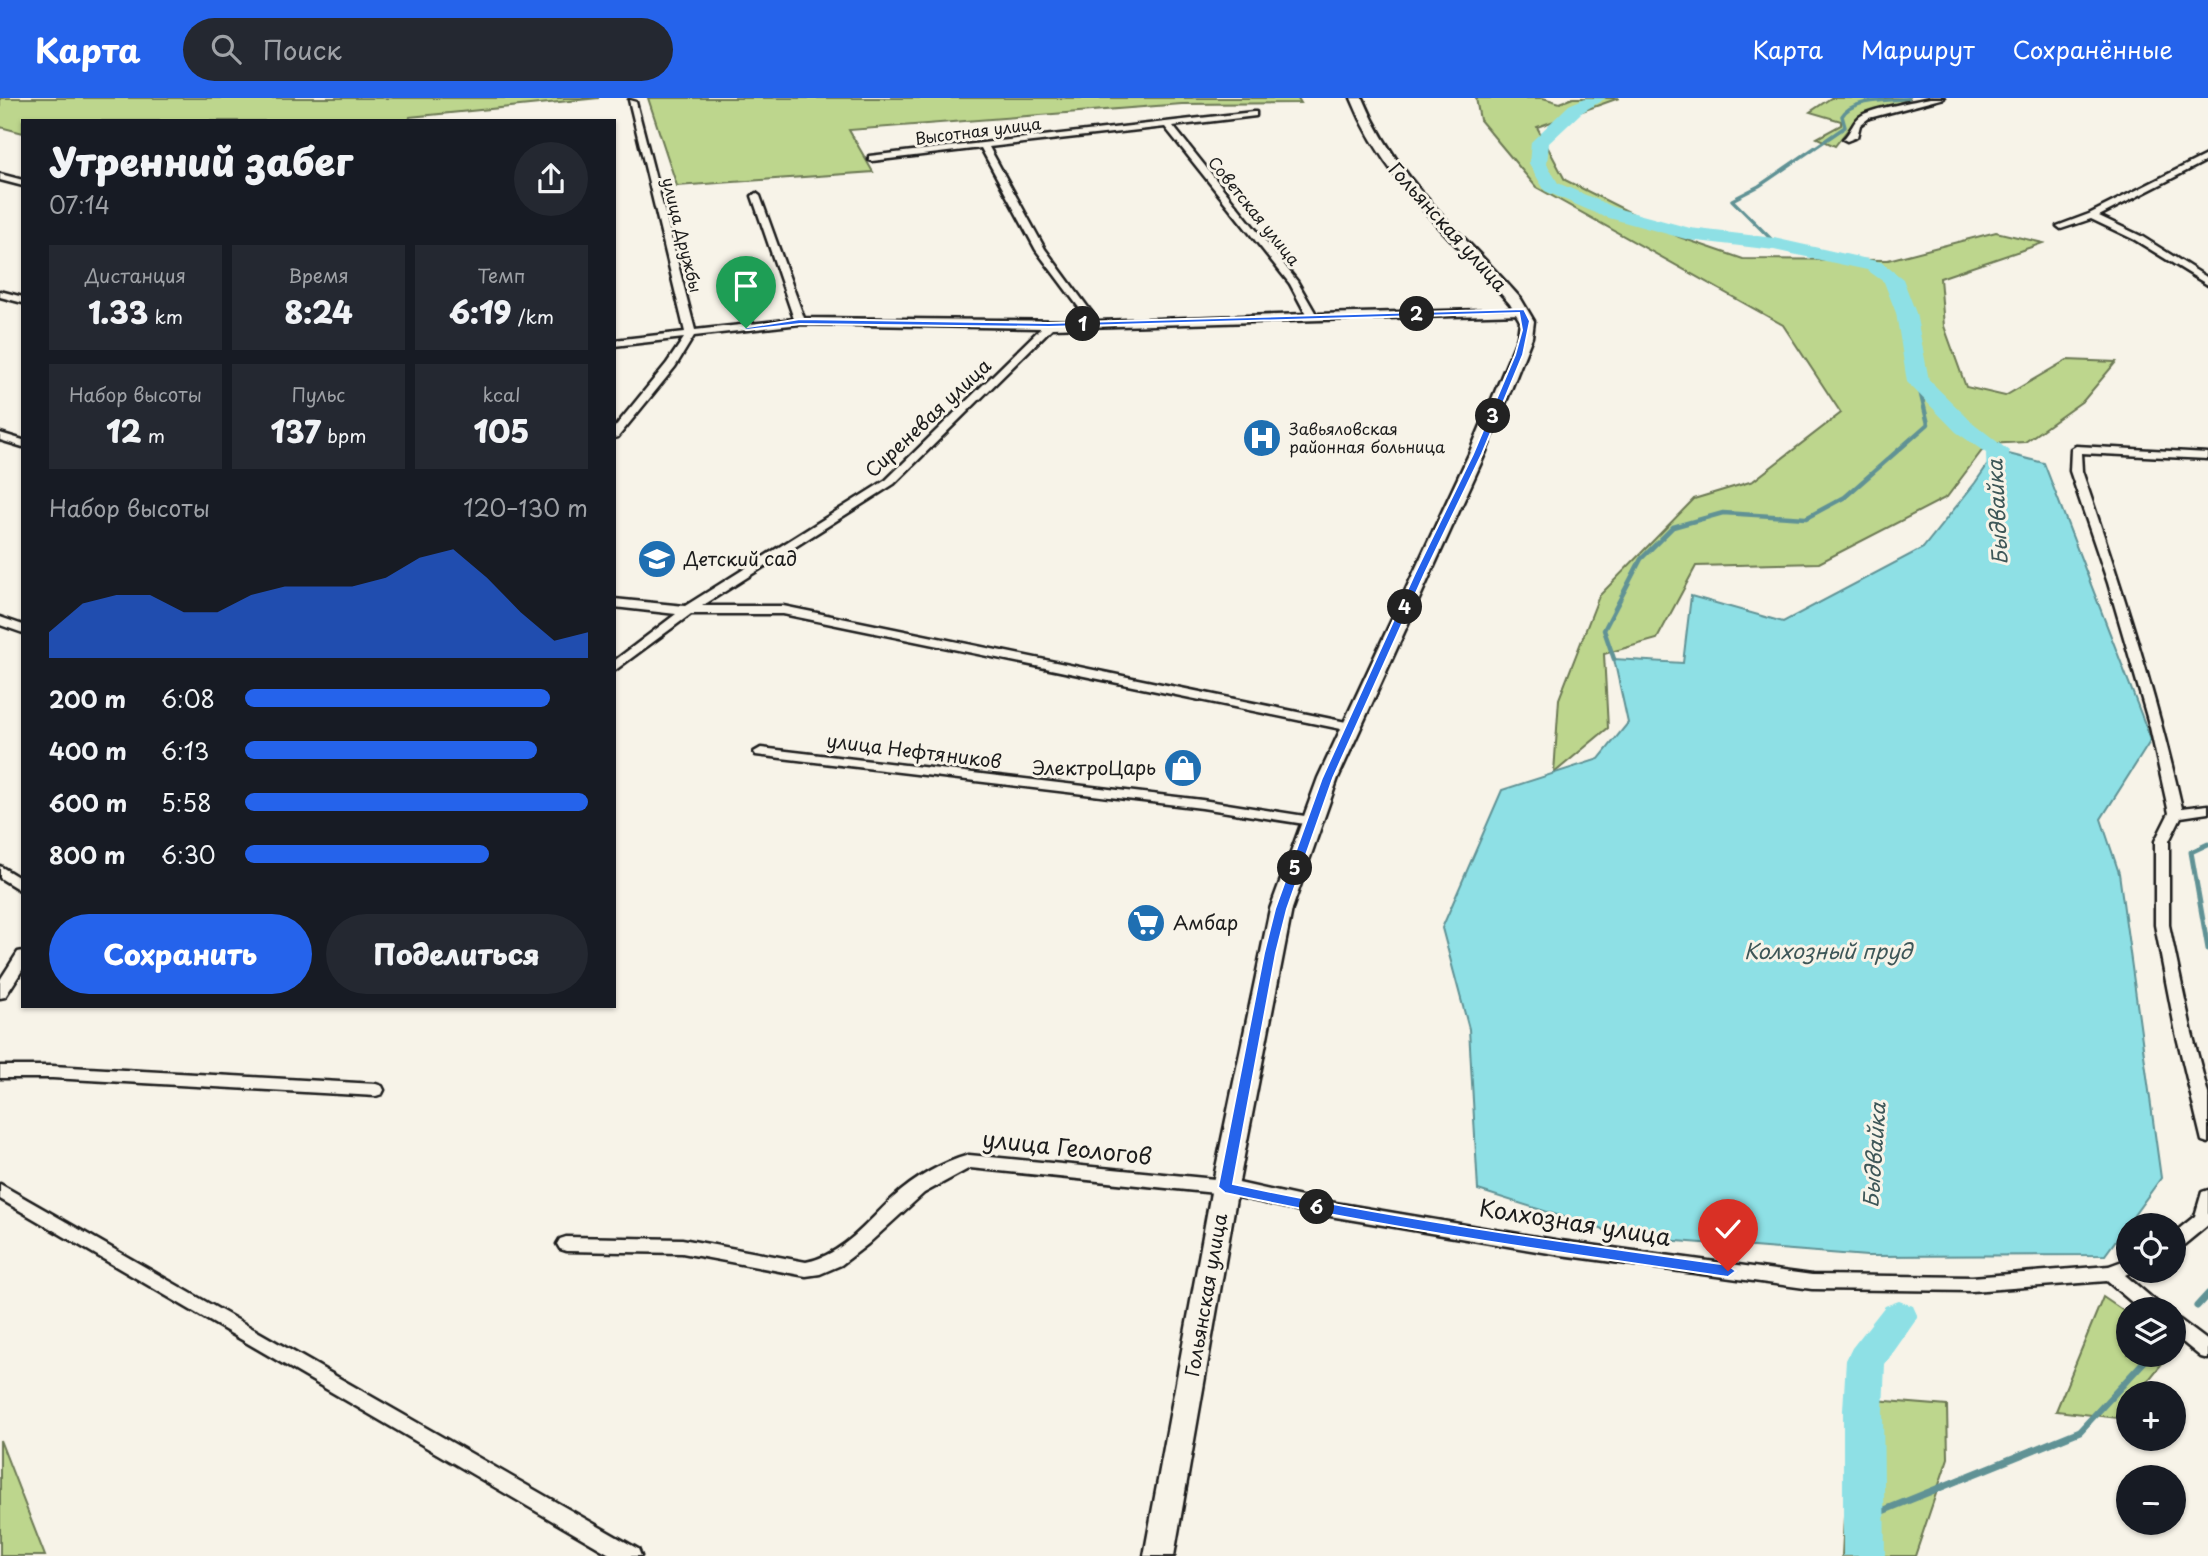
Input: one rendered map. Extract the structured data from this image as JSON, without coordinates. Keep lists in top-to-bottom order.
{
  "streets": {
    "main road": ["Гольянская улица"],
    "street": [
      "Высотная улица",
      "Советская улица",
      "улица Дружбы",
      "Сиреневая улица",
      "улица Нефтяников",
      "улица Геологов",
      "Колхозная улица"
    ]
  },
  "crossings": [
    ["Высотная улица", "Советская улица"],
    ["Гольянская улица", "улица Нефтяников"],
    ["Гольянская улица", "улица Геологов"],
    ["Гольянская улица", "Колхозная улица"],
    ["улица Геологов", "Колхозная улица"]
  ],
  "water": ["Быдвайка", "Колхозный пруд"],
  "places": {
    "hospital": ["Завьяловская районная больница"],
    "school or university": ["Детский сад"],
    "shop": ["ЭлектроЦарь"],
    "supermarket": ["Амбар"]
  },
  "page": {
    "header": "Карта",
    "search": "Поиск",
    "nav": ["Карта", "Маршрут", "Сохранённые"],
    "heading": ["Утренний забег", "07:14"],
    "stats": [
      ["Дистанция", "1.33 km"],
      ["Время", "8:24"],
      ["Темп", "6:19 /km"],
      ["Набор высоты", "12 m"],
      ["Пульс", "137 bpm"],
      ["kcal", "105"]
    ],
    "pins": [
      "2",
      "1",
      "3",
      "4",
      "5",
      "6"
    ],
    "chart": ["Набор высоты", "120–130 m"],
    "list": [
      {
        "name": "200 m",
        "note": "6:08"
      },
      {
        "name": "400 m",
        "note": "6:13"
      },
      {
        "name": "600 m",
        "note": "5:58"
      },
      {
        "name": "800 m",
        "note": "6:30"
      }
    ],
    "buttons": ["Сохранить", "Поделиться"],
    "map_buttons": ["+", "−"]
  }
}
